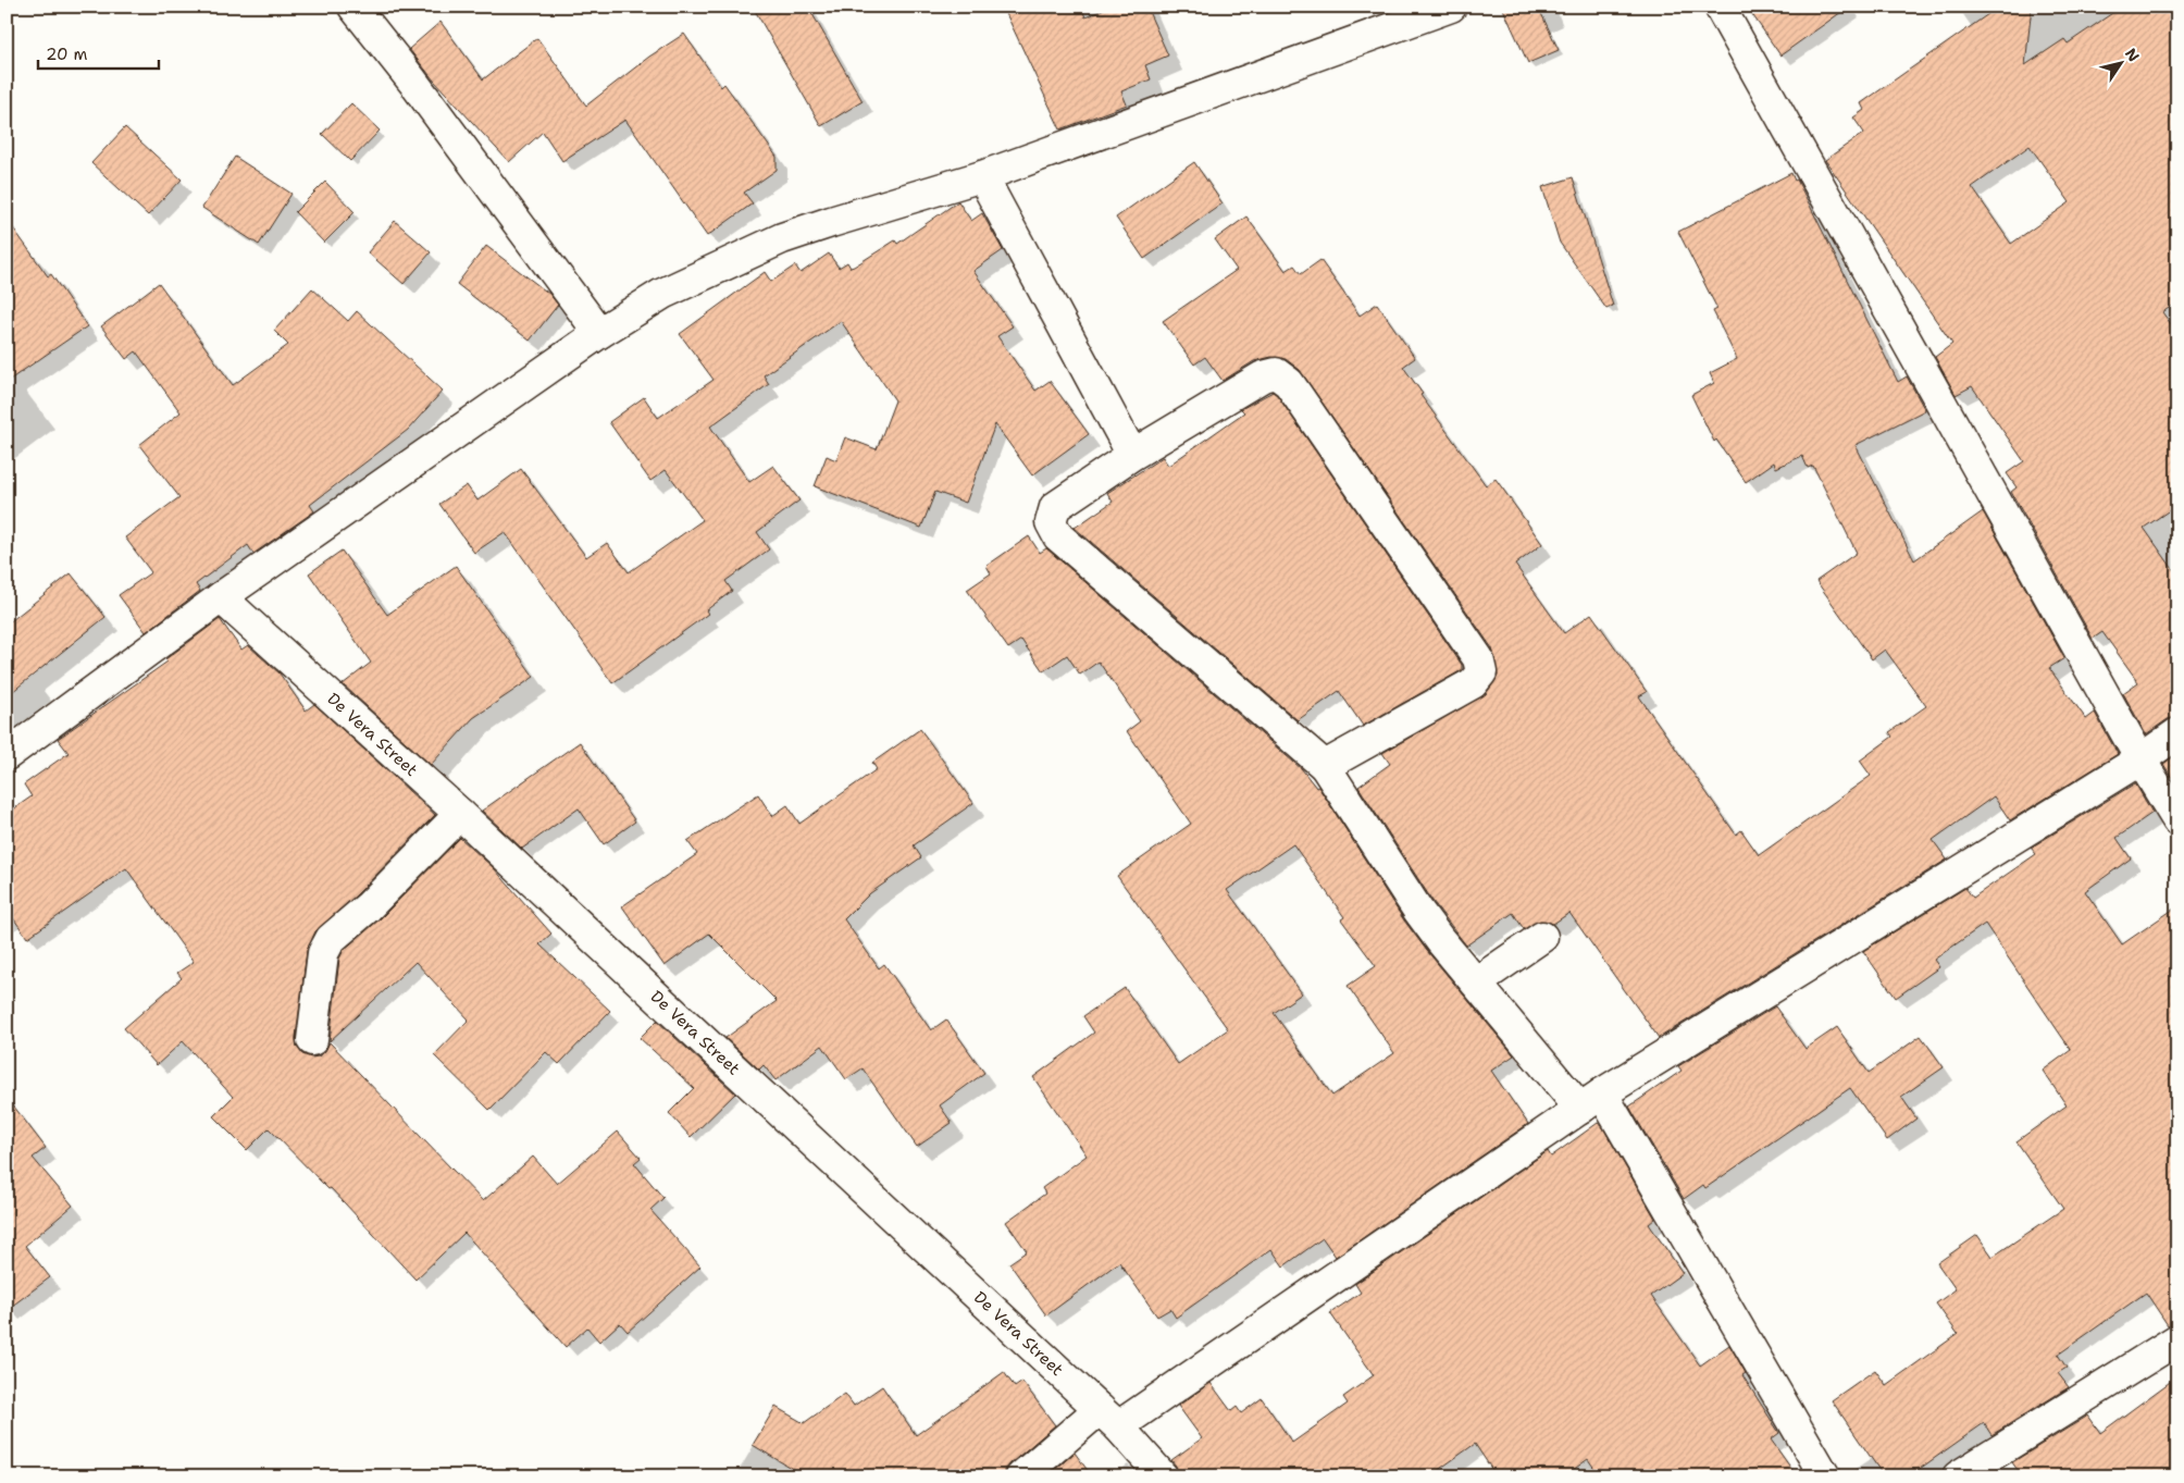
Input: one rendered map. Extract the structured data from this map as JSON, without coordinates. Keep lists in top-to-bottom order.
{
  "streets": {
    "street": ["De Vera Street"]
  },
  "scale_bar": "20 m",
  "north": "top right"
}
